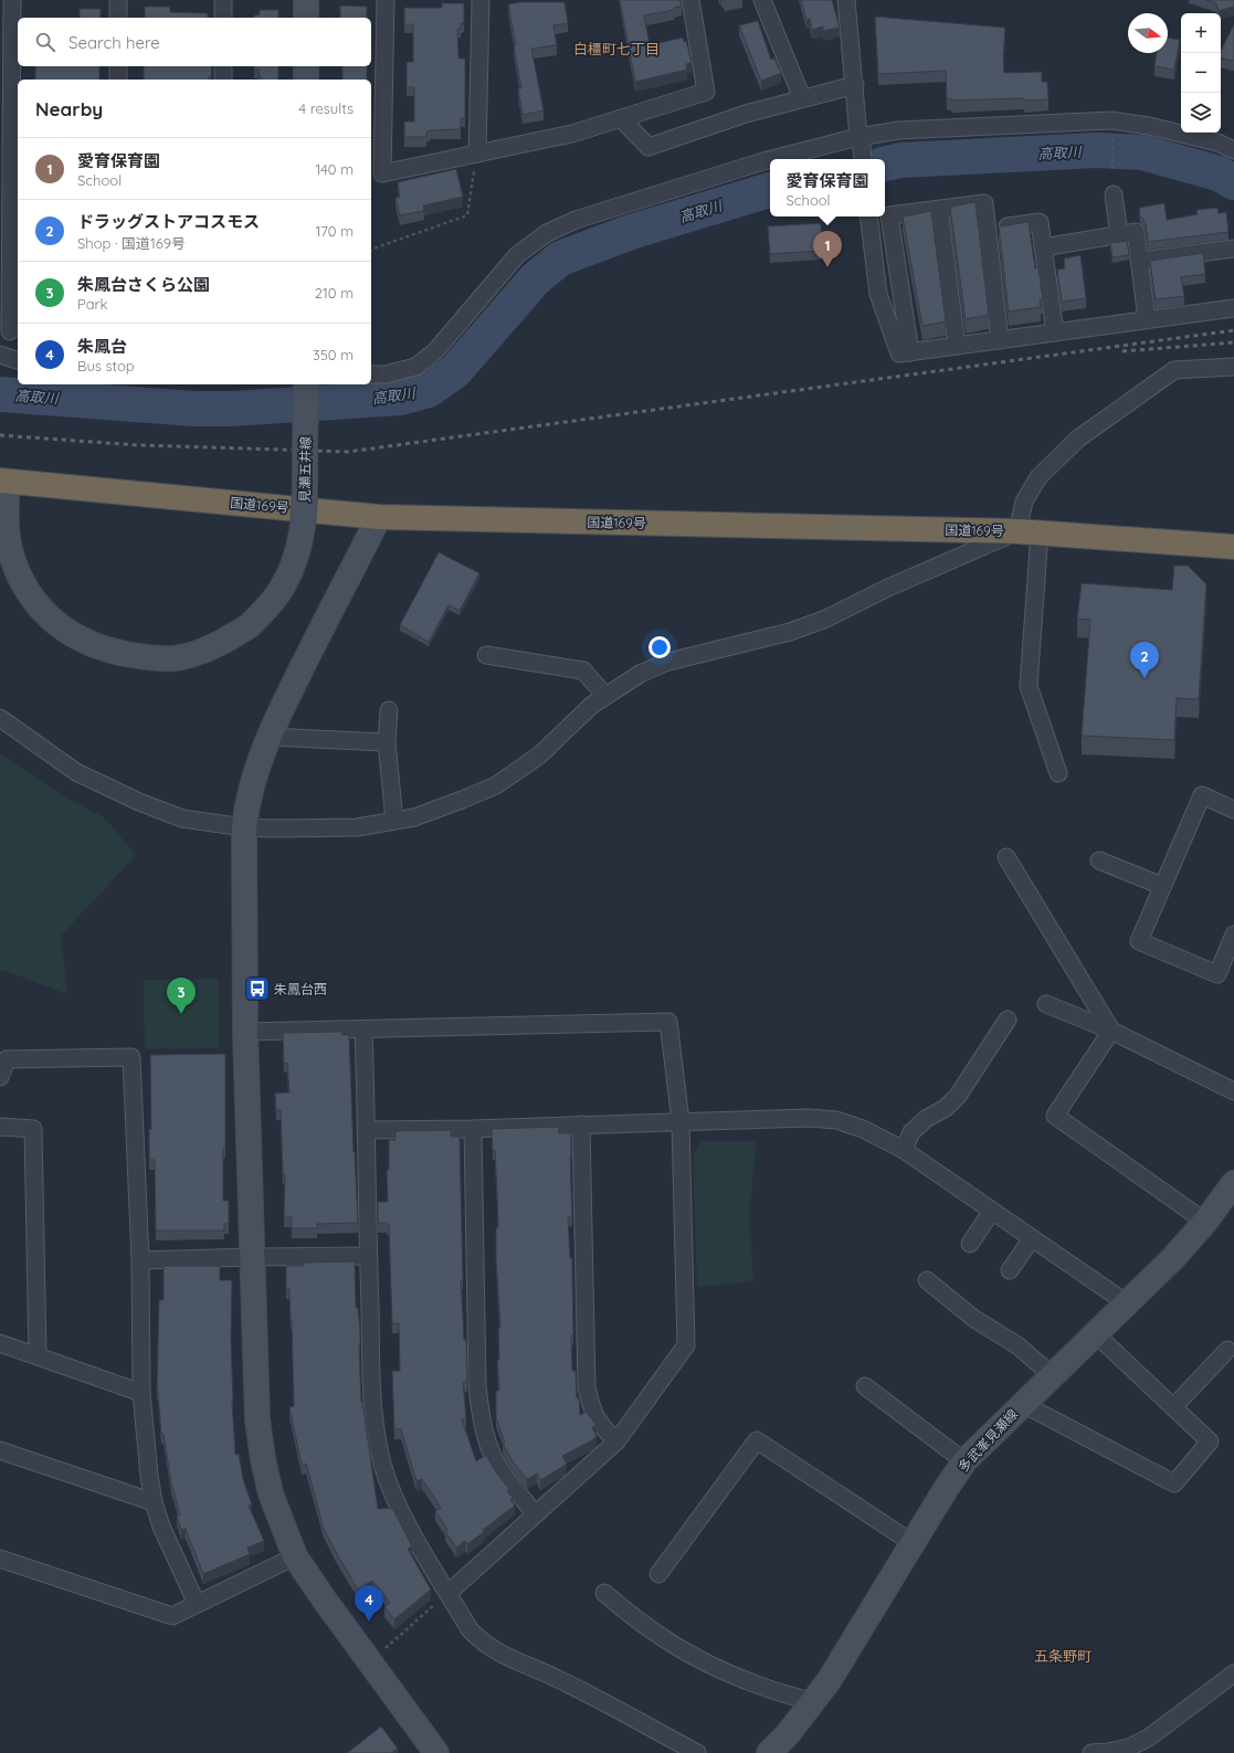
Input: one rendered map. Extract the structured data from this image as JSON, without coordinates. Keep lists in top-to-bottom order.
{
  "streets": {
    "highway": ["国道169号"],
    "main road": ["見瀬五井線", "多武峯見瀬線"]
  },
  "crossings": [
    ["見瀬五井線", "国道169号"]
  ],
  "districts": ["白橿町七丁目", "五条野町"],
  "water": ["高取川"],
  "places": {
    "bus stop": ["朱鳳台西"]
  },
  "north": "right",
  "page": {
    "map_buttons": ["+", "−"],
    "search": "Search here",
    "heading": ["Nearby", "4 results"],
    "list": [
      {
        "mark": "1",
        "name": "愛育保育園",
        "note": "School",
        "value": "140 m"
      },
      {
        "mark": "2",
        "name": "ドラッグストアコスモス",
        "note": "Shop · 国道169号",
        "value": "170 m"
      },
      {
        "mark": "3",
        "name": "朱鳳台さくら公園",
        "note": "Park",
        "value": "210 m"
      },
      {
        "mark": "4",
        "name": "朱鳳台",
        "note": "Bus stop",
        "value": "350 m"
      }
    ],
    "popup": ["愛育保育園", "School"],
    "pins": [
      "1",
      "2",
      "3",
      "4"
    ]
  }
}
